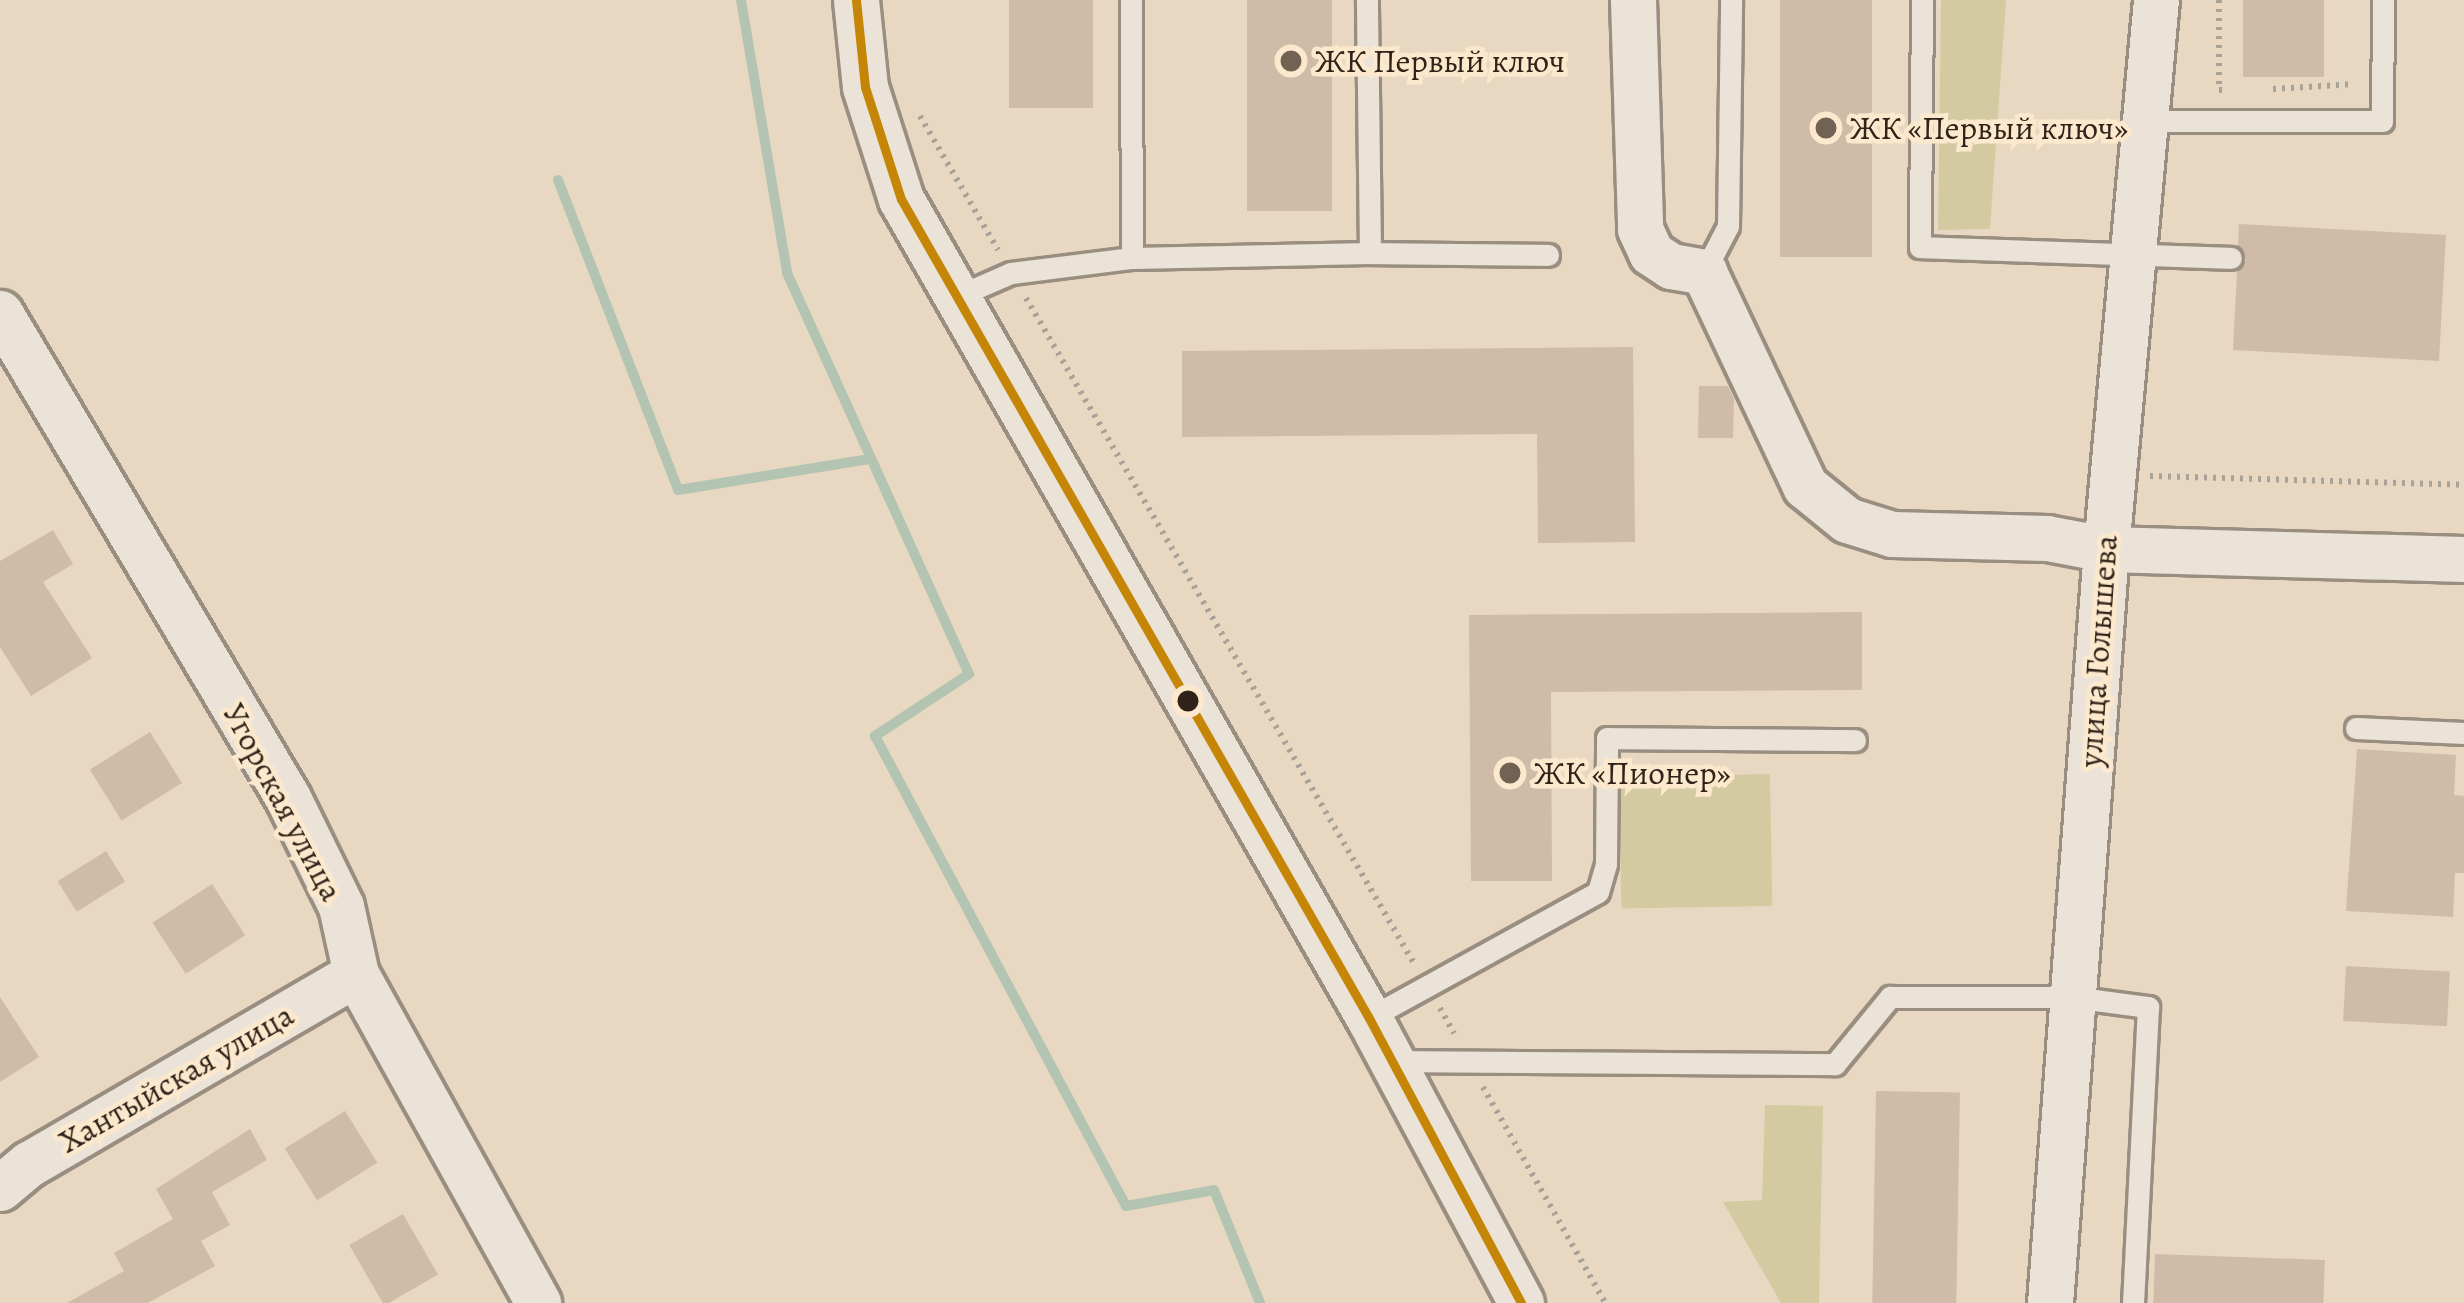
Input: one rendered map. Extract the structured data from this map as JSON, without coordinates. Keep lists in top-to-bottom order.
{
  "streets": {
    "street": ["улица Голышева", "Угорская улица", "Хантыйская улица"]
  },
  "crossings": [
    ["Угорская улица", "Хантыйская улица"]
  ],
  "places": ["ЖК Первый ключ", "ЖК «Первый ключ»", "ЖК «Пионер»"]
}
